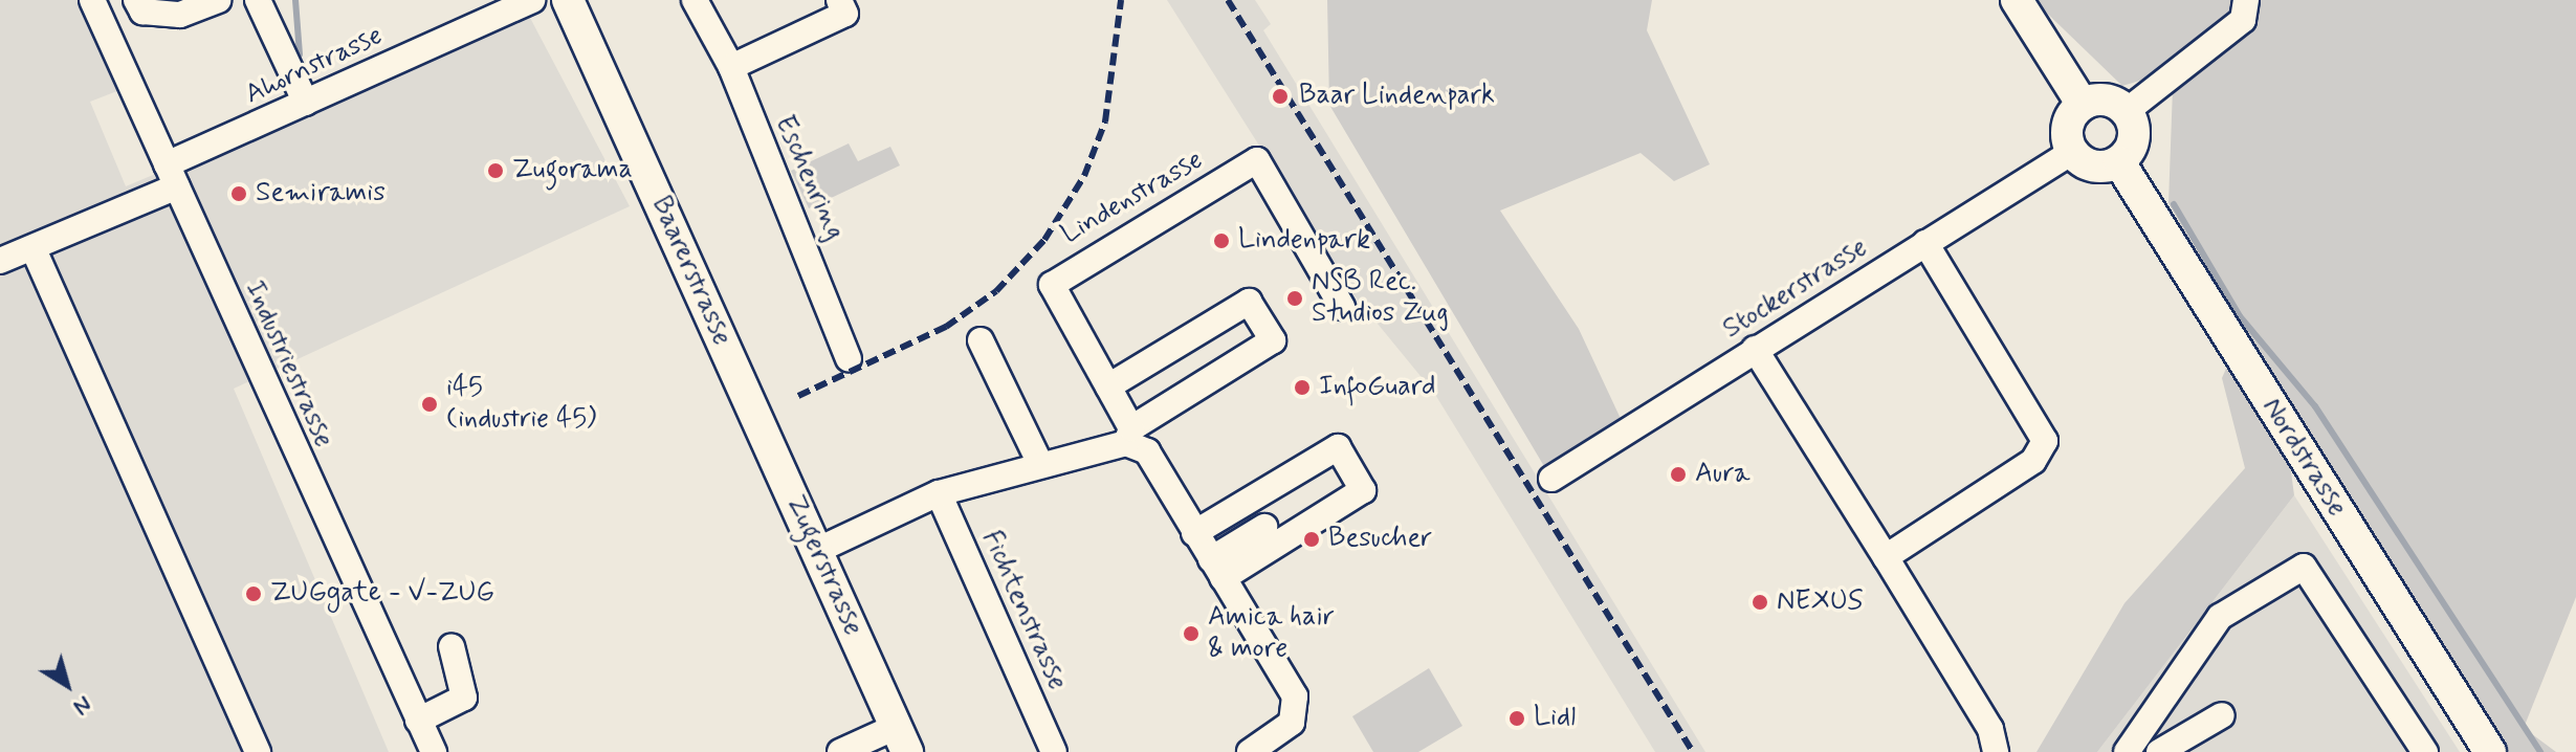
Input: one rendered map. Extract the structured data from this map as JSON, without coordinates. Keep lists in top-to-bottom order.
{
  "streets": {
    "main road": ["Baarerstrasse", "Nordstrasse", "Zugerstrasse"],
    "street": [
      "Ahornstrasse",
      "Eschenring",
      "Lindenstrasse",
      "Stockerstrasse",
      "Industriestrasse",
      "Fichtenstrasse"
    ]
  },
  "crossings": [
    ["Ahornstrasse", "Industriestrasse"],
    ["Baarerstrasse", "Zugerstrasse"],
    ["Stockerstrasse", "Nordstrasse"]
  ],
  "places": [
    "Baar Lindenpark",
    "Zugorama",
    "Semiramis",
    "Lindenpark",
    "NSB Rec. Studios Zug",
    "InfoGuard",
    "i45 (industrie 45)",
    "Aura",
    "Besucher",
    "ZUGgate - V-ZUG",
    "NEXUS",
    "Amica hair & more",
    "Lidl"
  ],
  "north": "bottom right"
}
